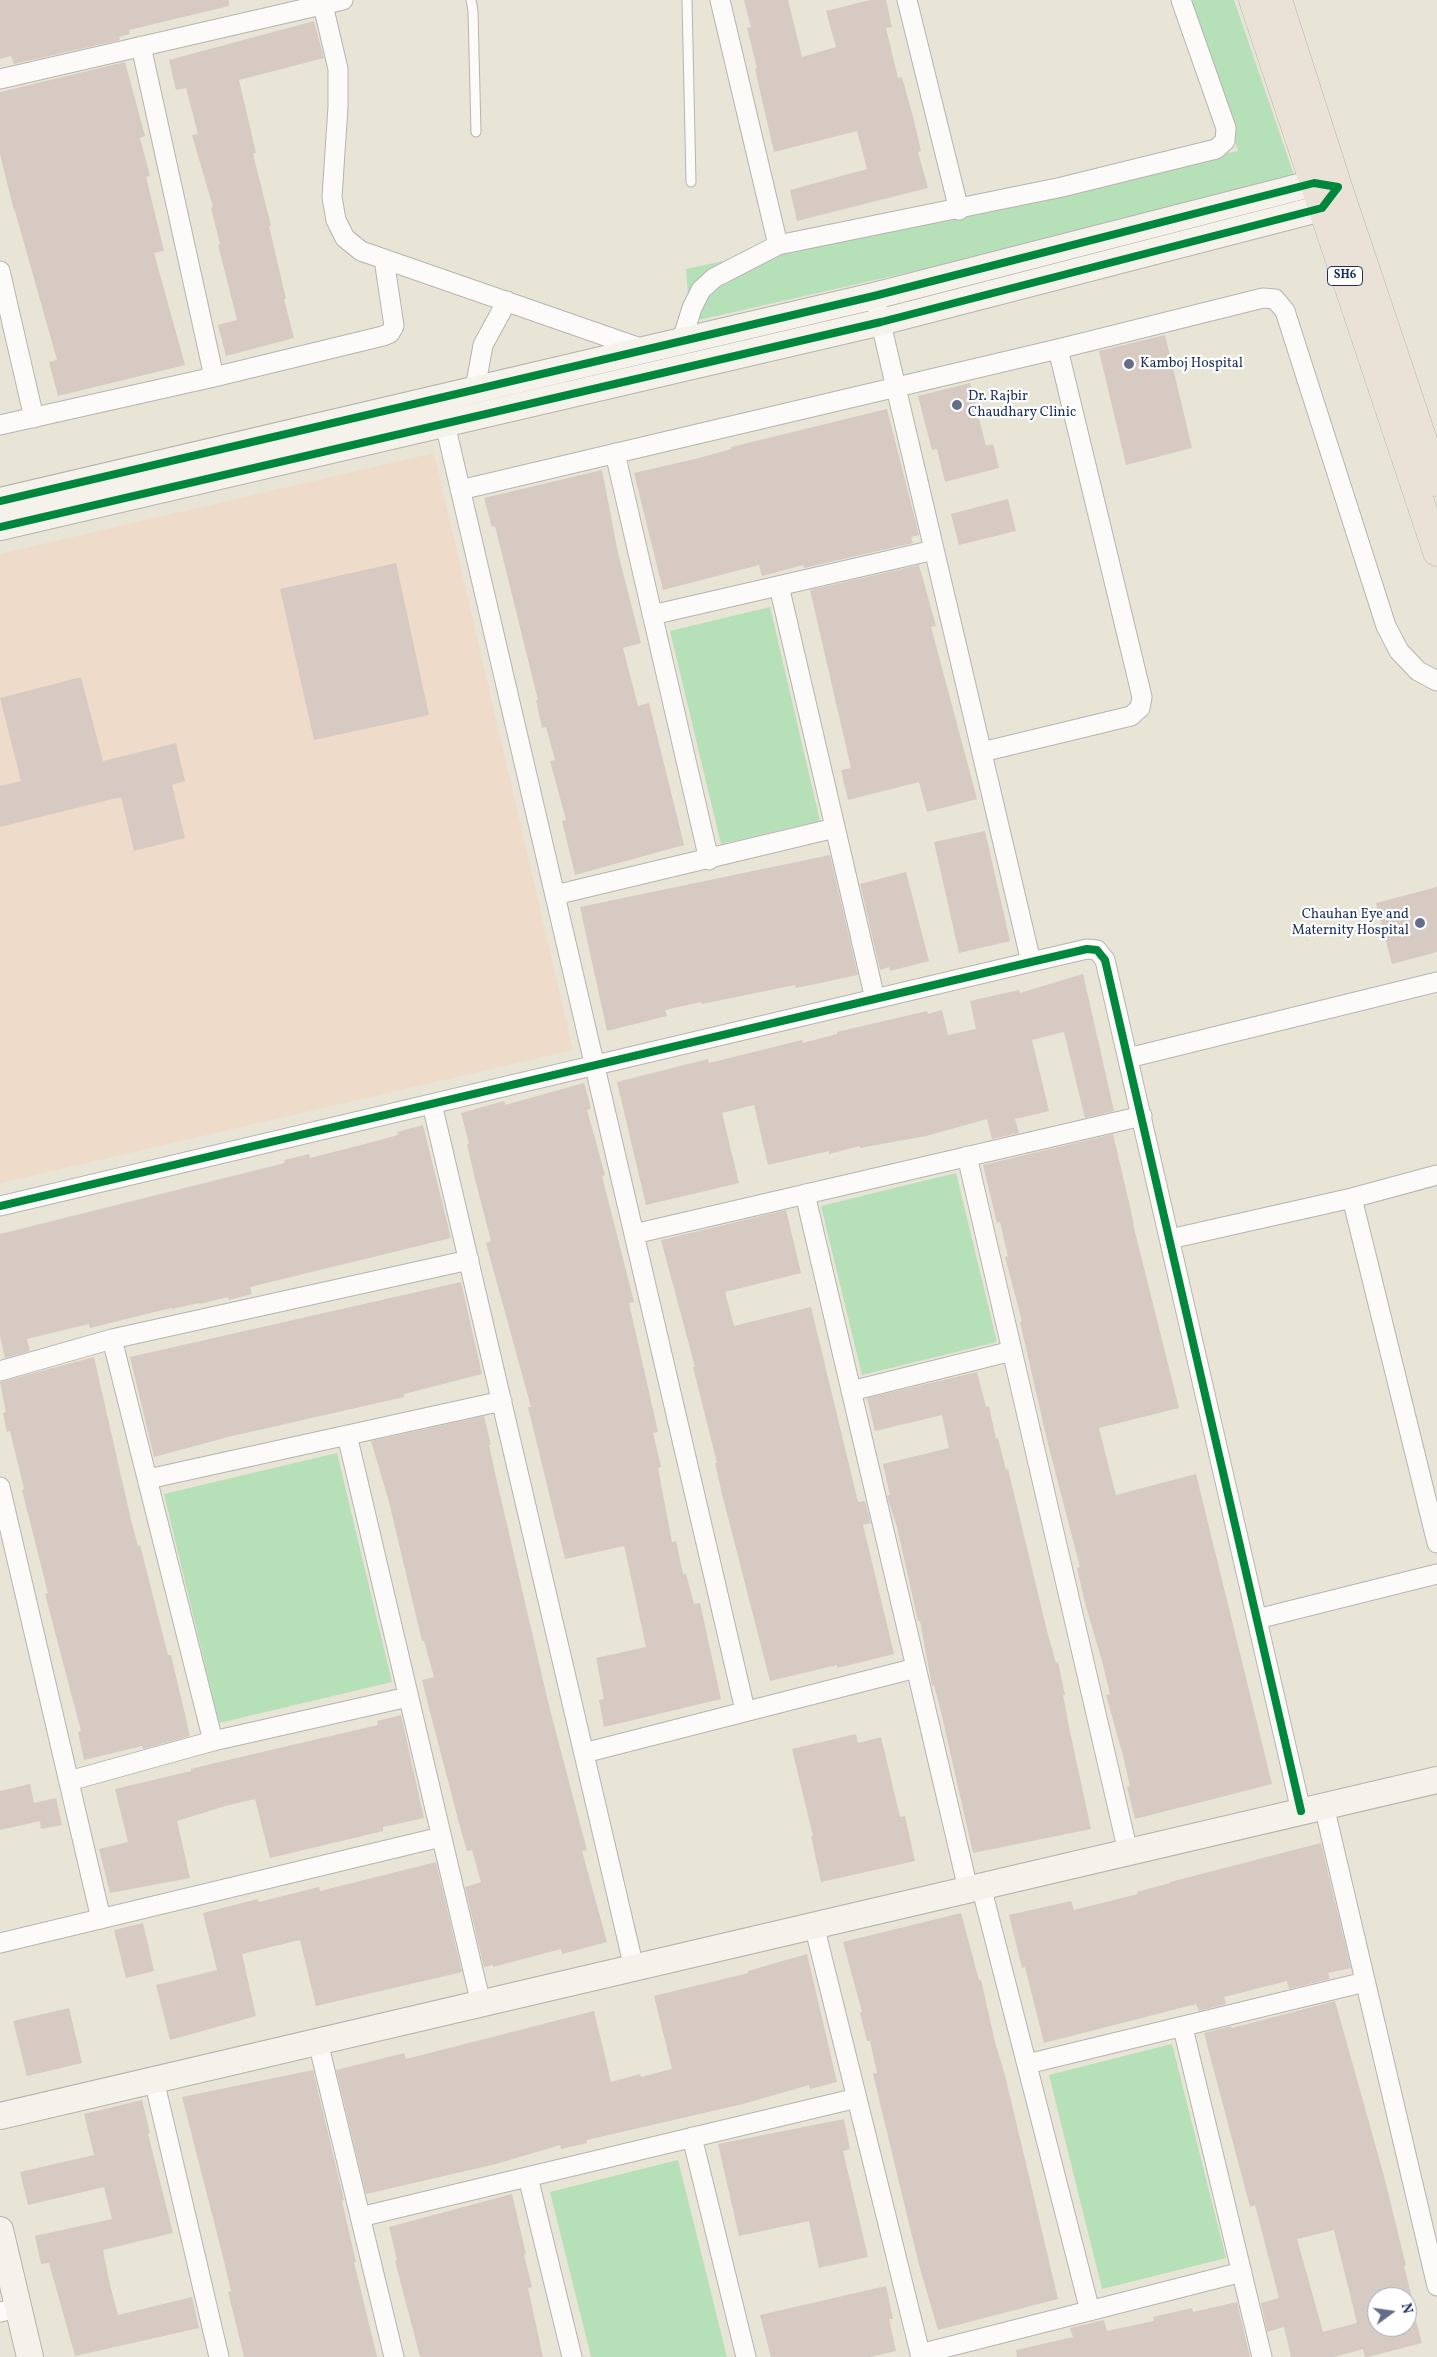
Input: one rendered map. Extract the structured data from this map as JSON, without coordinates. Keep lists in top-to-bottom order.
{
  "streets": {
    "main road": ["SH6"]
  },
  "places": ["Kamboj Hospital", "Dr. Rajbir Chaudhary Clinic", "Chauhan Eye and Maternity Hospital"],
  "north": "right"
}
